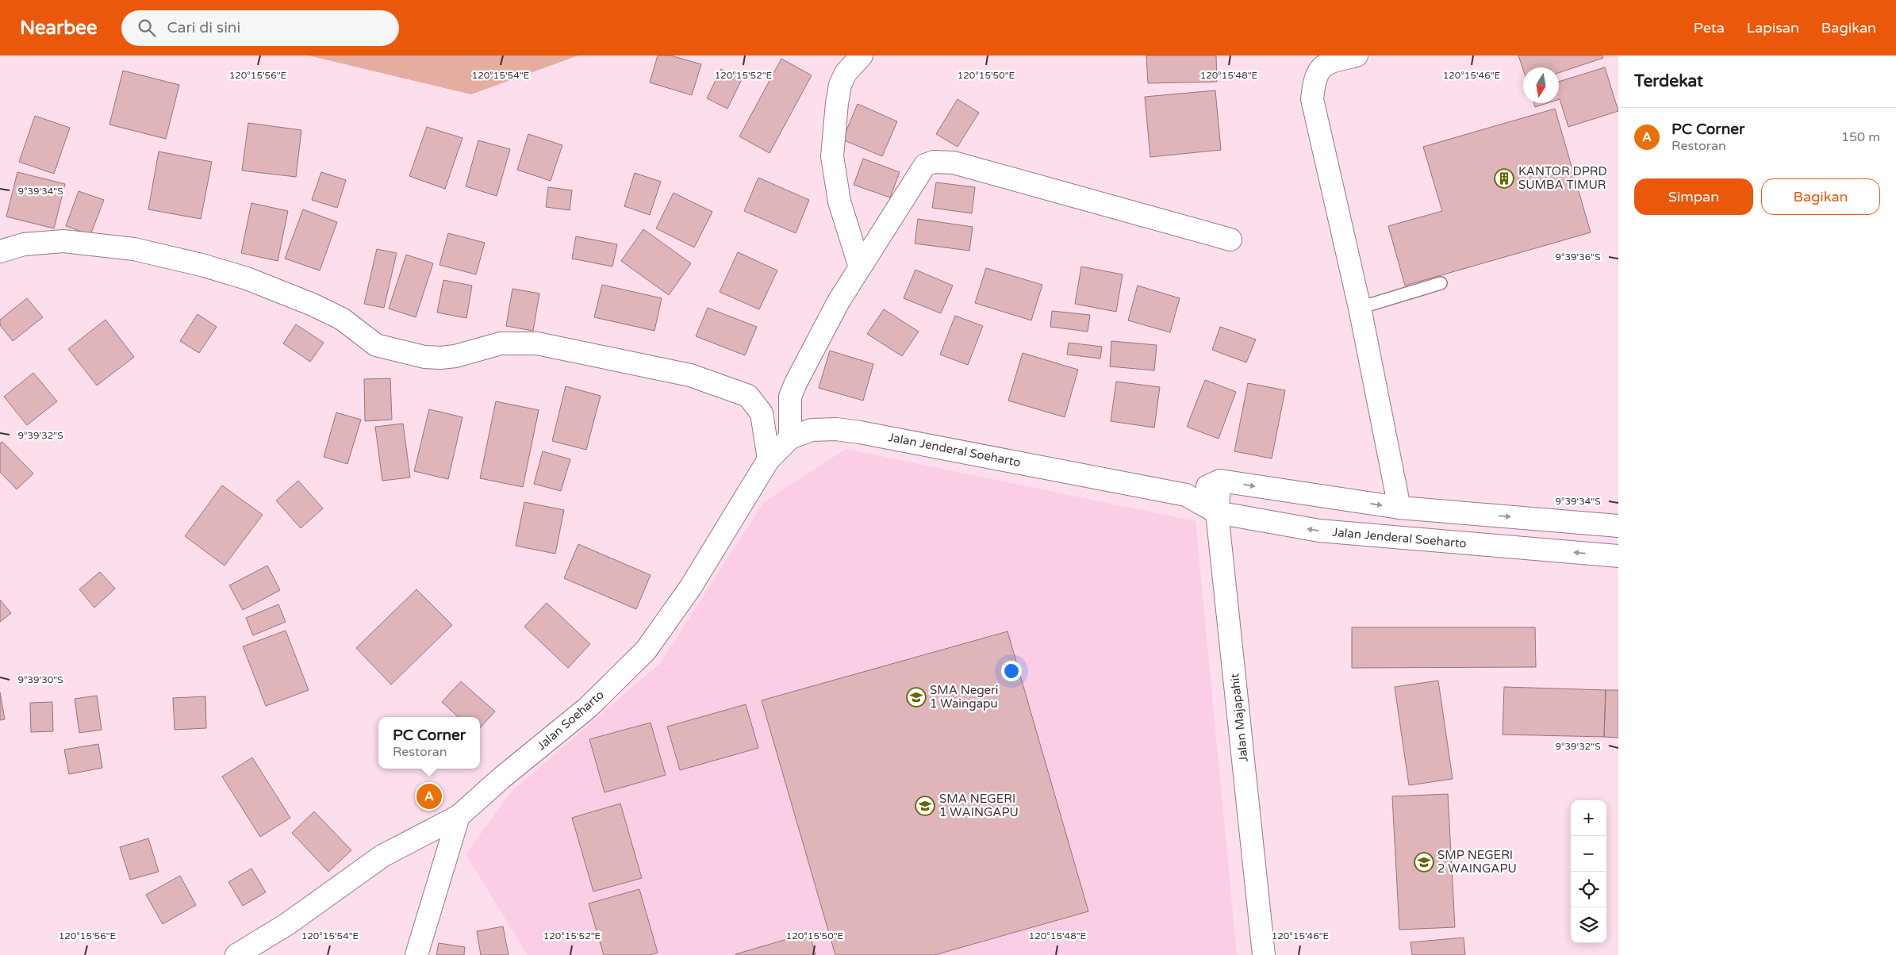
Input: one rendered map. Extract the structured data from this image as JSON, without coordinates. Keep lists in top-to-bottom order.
{
  "streets": {
    "street": ["Jalan Jenderal Soeharto", "Jalan Majapahit", "Jalan Soeharto"]
  },
  "crossings": [
    ["Jalan Jenderal Soeharto", "Jalan Majapahit"],
    ["Jalan Jenderal Soeharto", "Jalan Soeharto"]
  ],
  "places": {
    "building": ["KANTOR DPRD SUMBA TIMUR"],
    "school or university": ["SMA Negeri 1 Waingapu", "SMA NEGERI 1 WAINGAPU", "SMP NEGERI 2 WAINGAPU"]
  },
  "north": "bottom",
  "page": {
    "header": "Nearbee",
    "search": "Cari di sini",
    "nav": ["Peta", "Lapisan", "Bagikan"],
    "heading": "Terdekat",
    "list": [
      {
        "mark": "A",
        "name": "PC Corner",
        "note": "Restoran",
        "value": "150 m"
      }
    ],
    "buttons": ["Simpan", "Bagikan"],
    "popup": ["PC Corner", "Restoran"],
    "pins": "A",
    "map_buttons": ["+", "−"]
  },
  "coordinates": [
    "120°15'56\"E",
    "120°15'54\"E",
    "120°15'52\"E",
    "120°15'50\"E",
    "120°15'48\"E",
    "120°15'46\"E",
    "9°39'34\"S",
    "9°39'36\"S",
    "9°39'32\"S",
    "9°39'30\"S"
  ]
}
